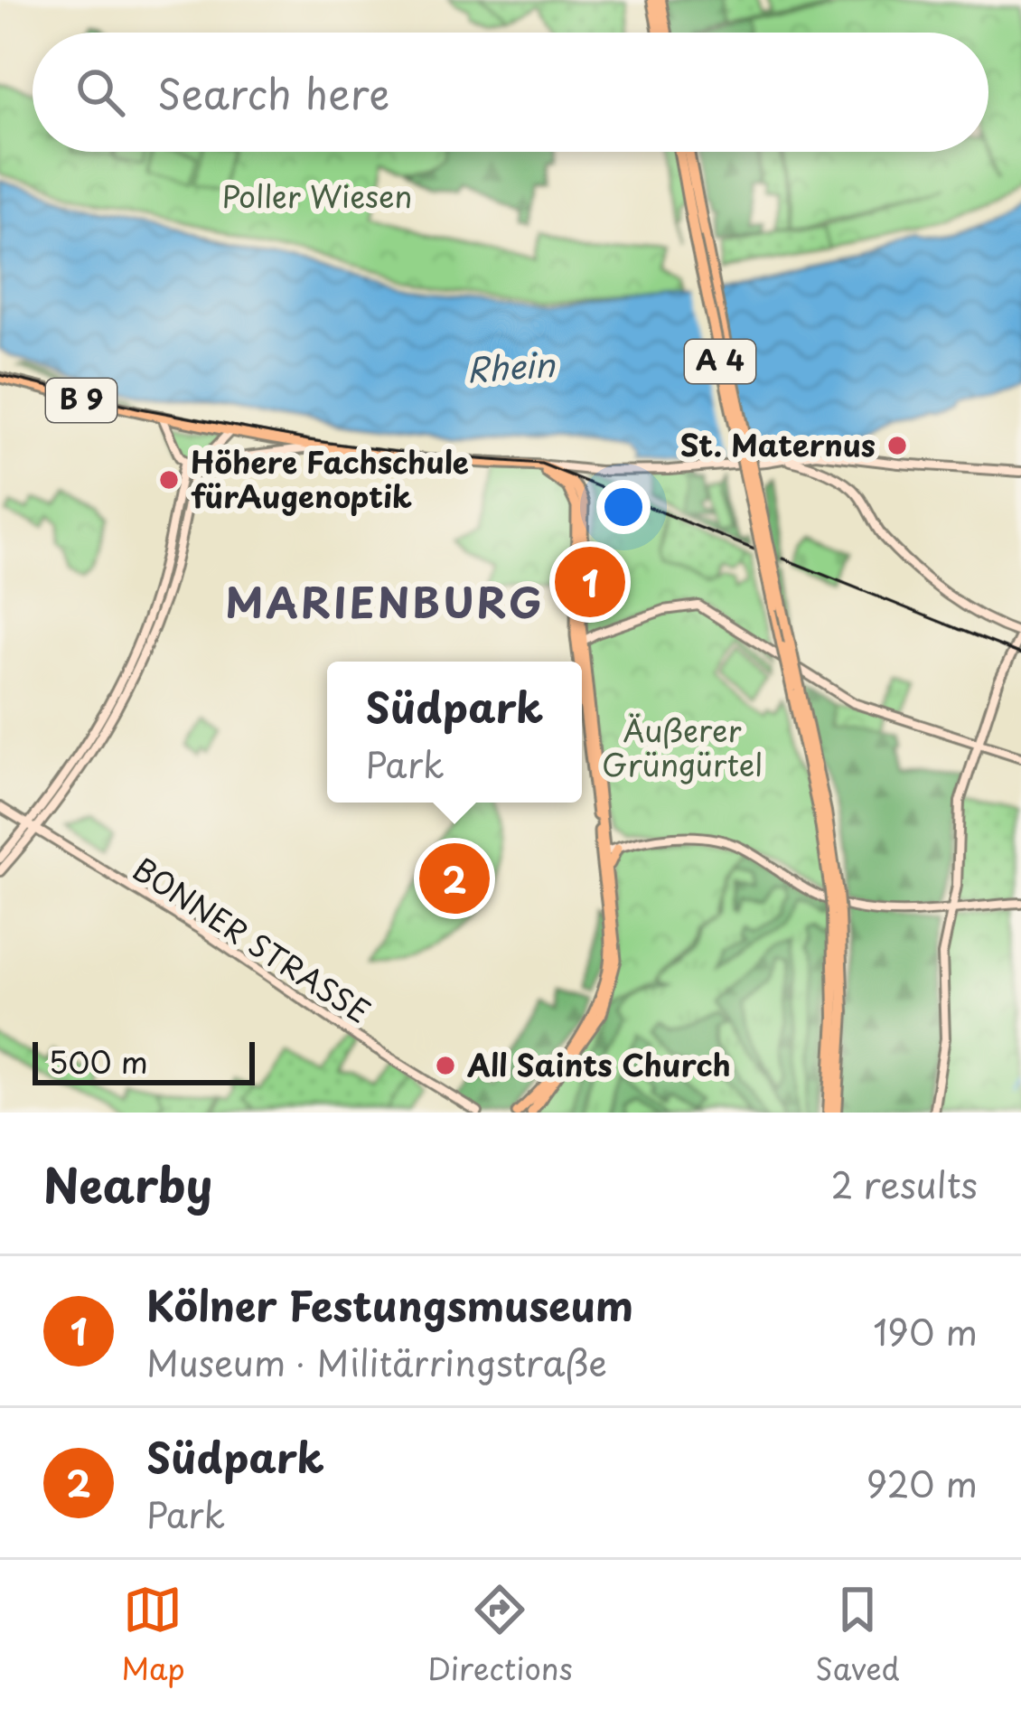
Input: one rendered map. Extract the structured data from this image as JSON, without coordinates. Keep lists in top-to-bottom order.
{
  "streets": {
    "highway": ["A 4"],
    "main road": ["B 9", "BONNER STRASSE"]
  },
  "districts": ["MARIENBURG"],
  "water": ["Rhein"],
  "parks": ["Poller Wiesen", "Äußerer Grüngürtel"],
  "places": ["St. Maternus", "Höhere Fachschule fürAugenoptik", "All Saints Church"],
  "scale_bar": "500 m",
  "page": {
    "search": "Search here",
    "pins": ["1", "2"],
    "popup": ["Südpark", "Park"],
    "scale": "500 m",
    "heading": ["Nearby", "2 results"],
    "list": [
      {
        "mark": "1",
        "name": "Kölner Festungsmuseum",
        "note": "Museum · Militärringstraße",
        "value": "190 m"
      },
      {
        "mark": "2",
        "name": "Südpark",
        "note": "Park",
        "value": "920 m"
      }
    ],
    "nav": ["Map", "Directions", "Saved"]
  }
}
